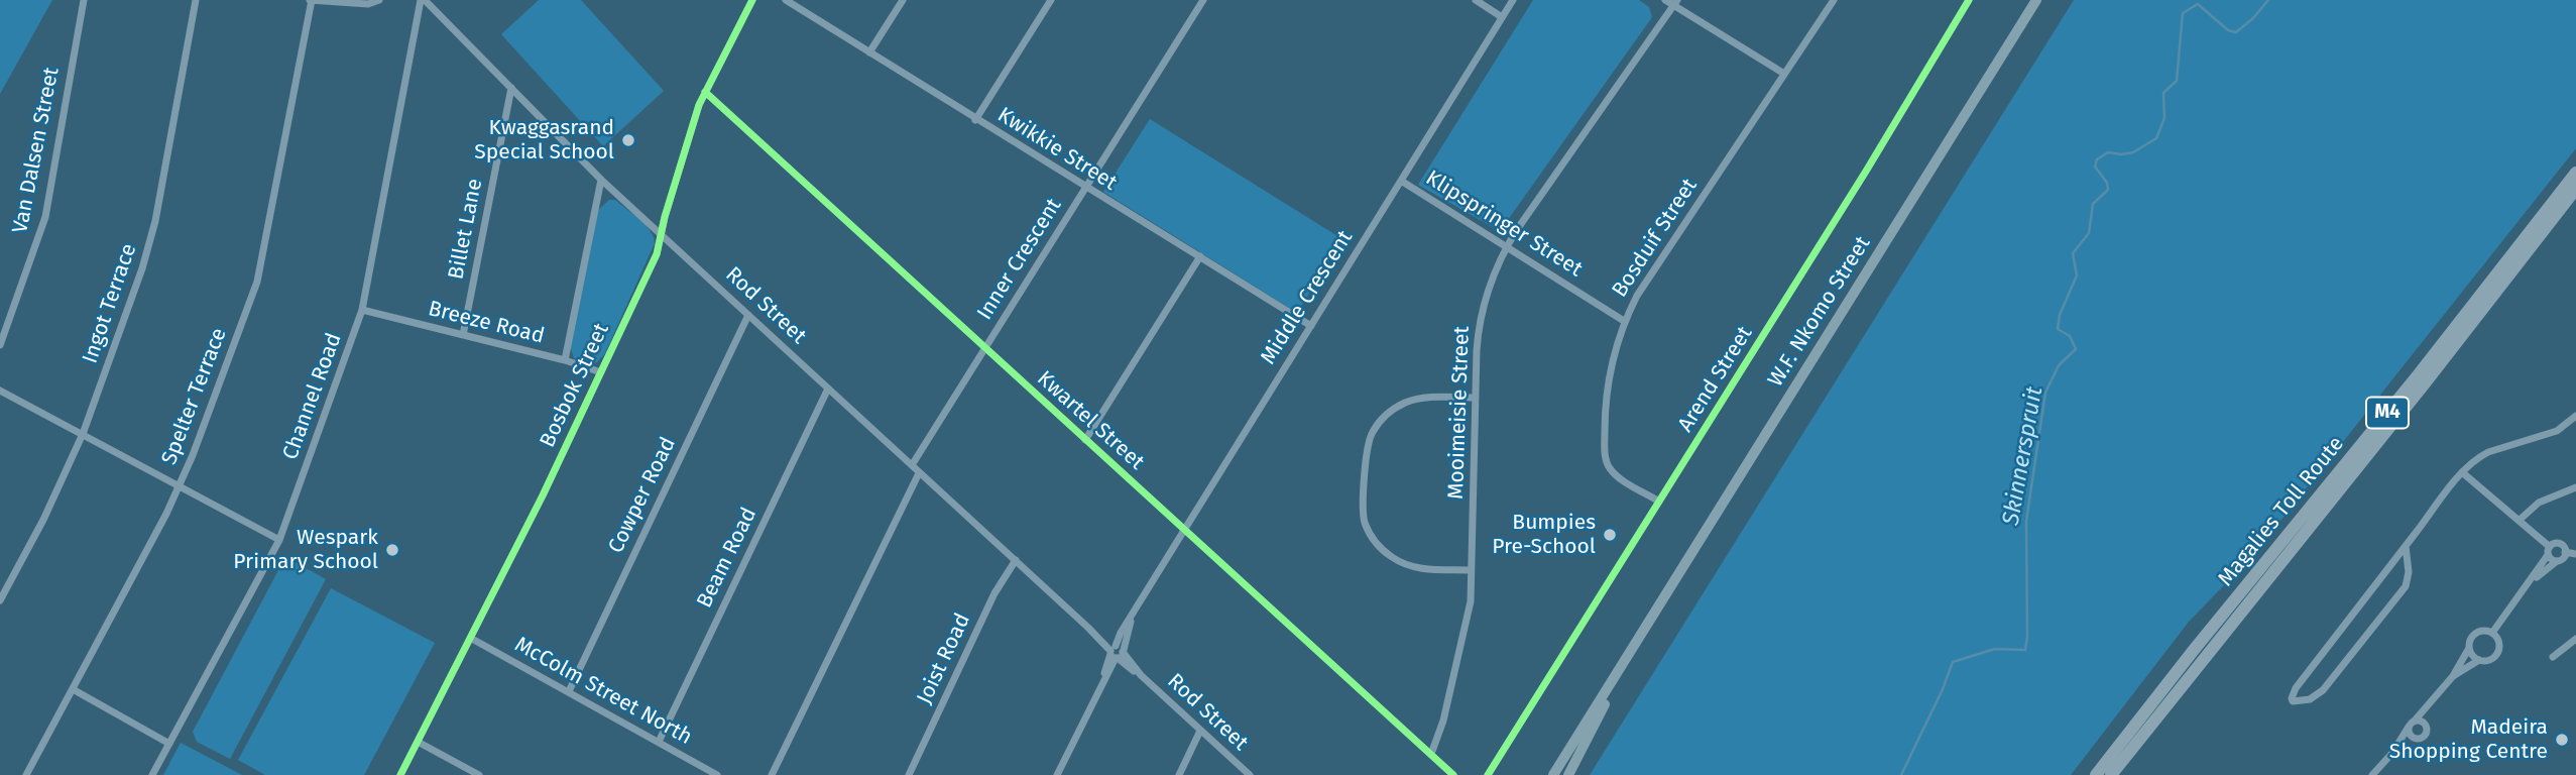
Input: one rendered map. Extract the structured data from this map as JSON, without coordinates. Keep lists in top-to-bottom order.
{
  "streets": {
    "highway": ["M4", "Magalies Toll Route"],
    "main road": ["W.F. Nkomo Street"],
    "street": [
      "Kwikkie Street",
      "Van Dalsen Street",
      "Klipspringer Street",
      "Billet Lane",
      "Bosduif Street",
      "Inner Crescent",
      "Middle Crescent",
      "Ingot Terrace",
      "Rod Street",
      "Breeze Road",
      "Arend Street",
      "Bosbok Street",
      "Spelter Terrace",
      "Channel Road",
      "Mooimeisie Street",
      "Kwartel Street",
      "Cowper Road",
      "Beam Road",
      "Joist Road",
      "McColm Street North"
    ]
  },
  "crossings": [
    ["Kwikkie Street", "Inner Crescent"],
    ["Kwikkie Street", "Middle Crescent"],
    ["Klipspringer Street", "Bosduif Street"],
    ["Klipspringer Street", "Middle Crescent"],
    ["Klipspringer Street", "Mooimeisie Street"],
    ["Billet Lane", "Rod Street"],
    ["Billet Lane", "Breeze Road"],
    ["Bosduif Street", "Arend Street"],
    ["Inner Crescent", "Rod Street"],
    ["Inner Crescent", "Kwartel Street"],
    ["Middle Crescent", "Rod Street"],
    ["Middle Crescent", "Kwartel Street"],
    ["Rod Street", "Bosbok Street"],
    ["Rod Street", "Channel Road"],
    ["Rod Street", "Cowper Road"],
    ["Rod Street", "Beam Road"],
    ["Rod Street", "Joist Road"],
    ["Breeze Road", "Bosbok Street"],
    ["Breeze Road", "Channel Road"],
    ["Bosbok Street", "Kwartel Street"],
    ["Bosbok Street", "McColm Street North"],
    ["Mooimeisie Street", "Kwartel Street"],
    ["Cowper Road", "McColm Street North"],
    ["Beam Road", "McColm Street North"]
  ],
  "water": ["Skinnerspruit"],
  "places": [
    "Kwaggasrand Special School",
    "Bumpies Pre-School",
    "Wespark Primary School",
    "Madeira Shopping Centre"
  ]
}
